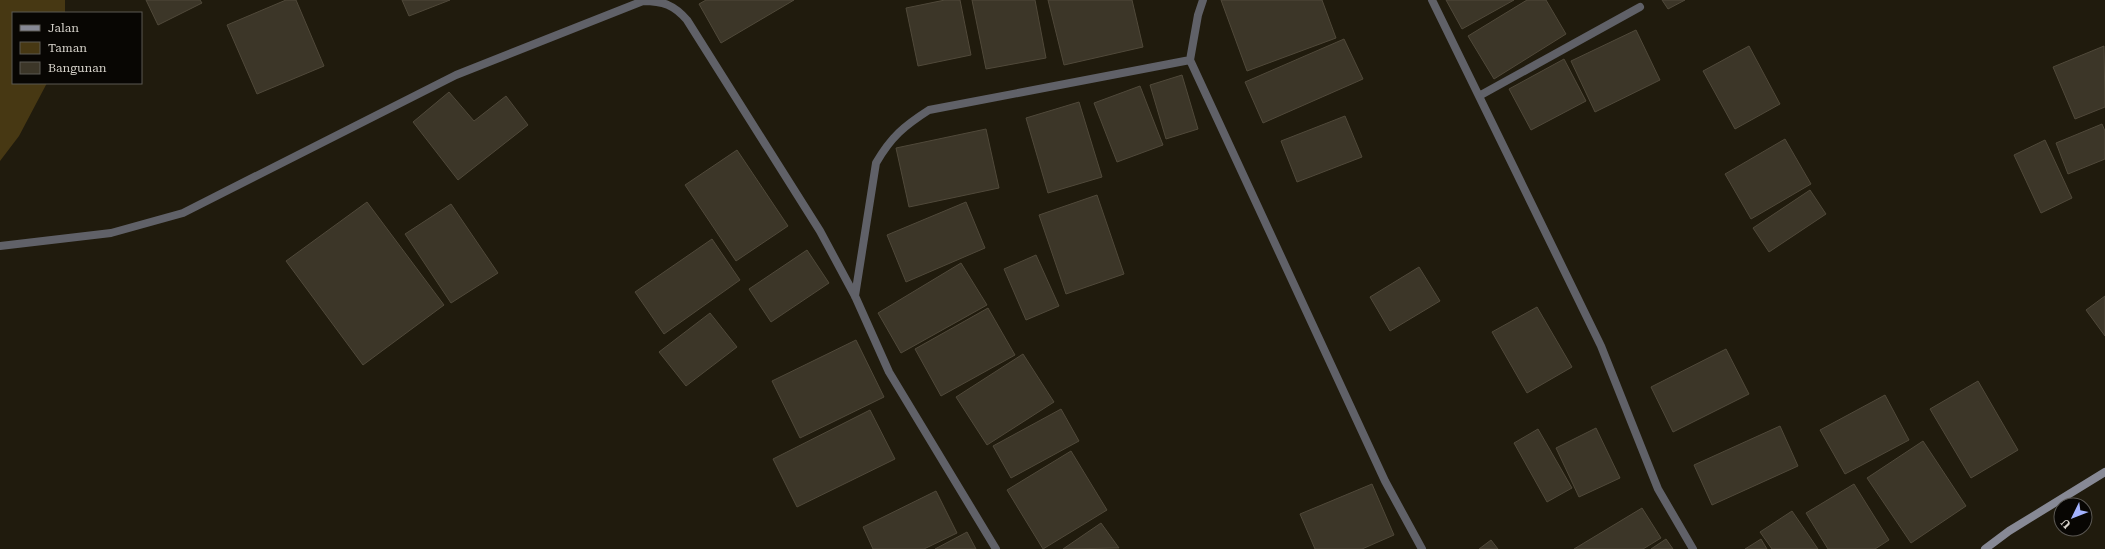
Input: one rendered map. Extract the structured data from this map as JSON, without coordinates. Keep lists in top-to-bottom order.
{
  "legend": ["Jalan", "Taman", "Bangunan"],
  "north": "bottom left"
}
